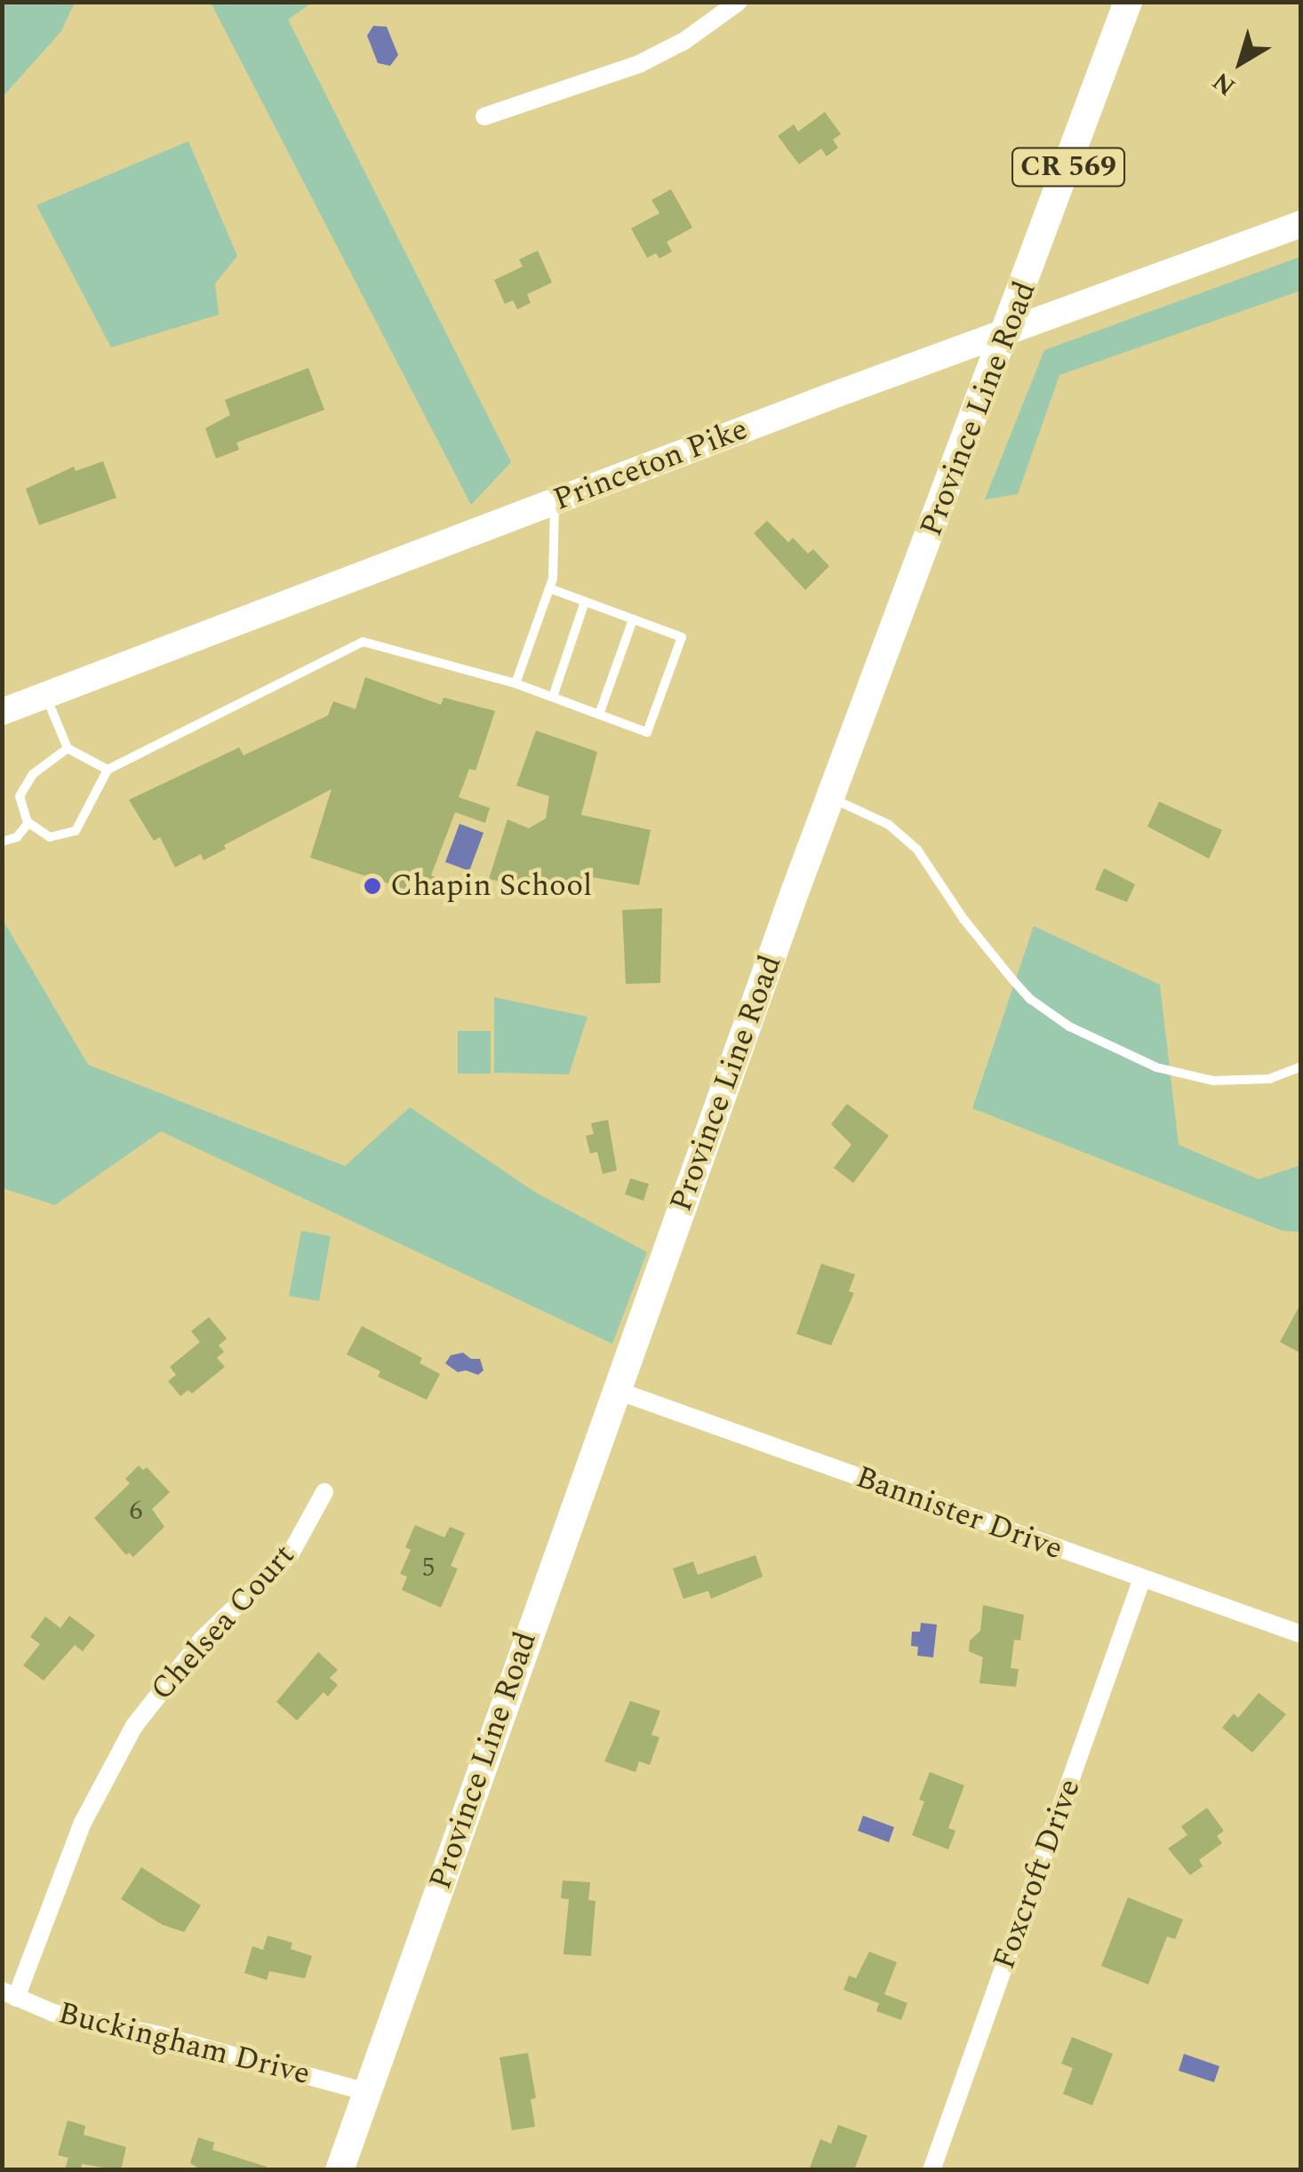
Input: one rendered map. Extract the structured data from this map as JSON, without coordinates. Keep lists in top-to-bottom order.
{
  "streets": {
    "main road": ["CR 569", "Province Line Road", "Princeton Pike"],
    "street": [
      "Bannister Drive",
      "Chelsea Court",
      "Foxcroft Drive",
      "Buckingham Drive"
    ]
  },
  "crossings": [
    ["Province Line Road", "Princeton Pike"],
    ["Province Line Road", "Bannister Drive"],
    ["Province Line Road", "Buckingham Drive"],
    ["Bannister Drive", "Foxcroft Drive"],
    ["Chelsea Court", "Buckingham Drive"]
  ],
  "places": ["Chapin School"],
  "house_numbers": ["6", "5"],
  "north": "bottom left"
}
